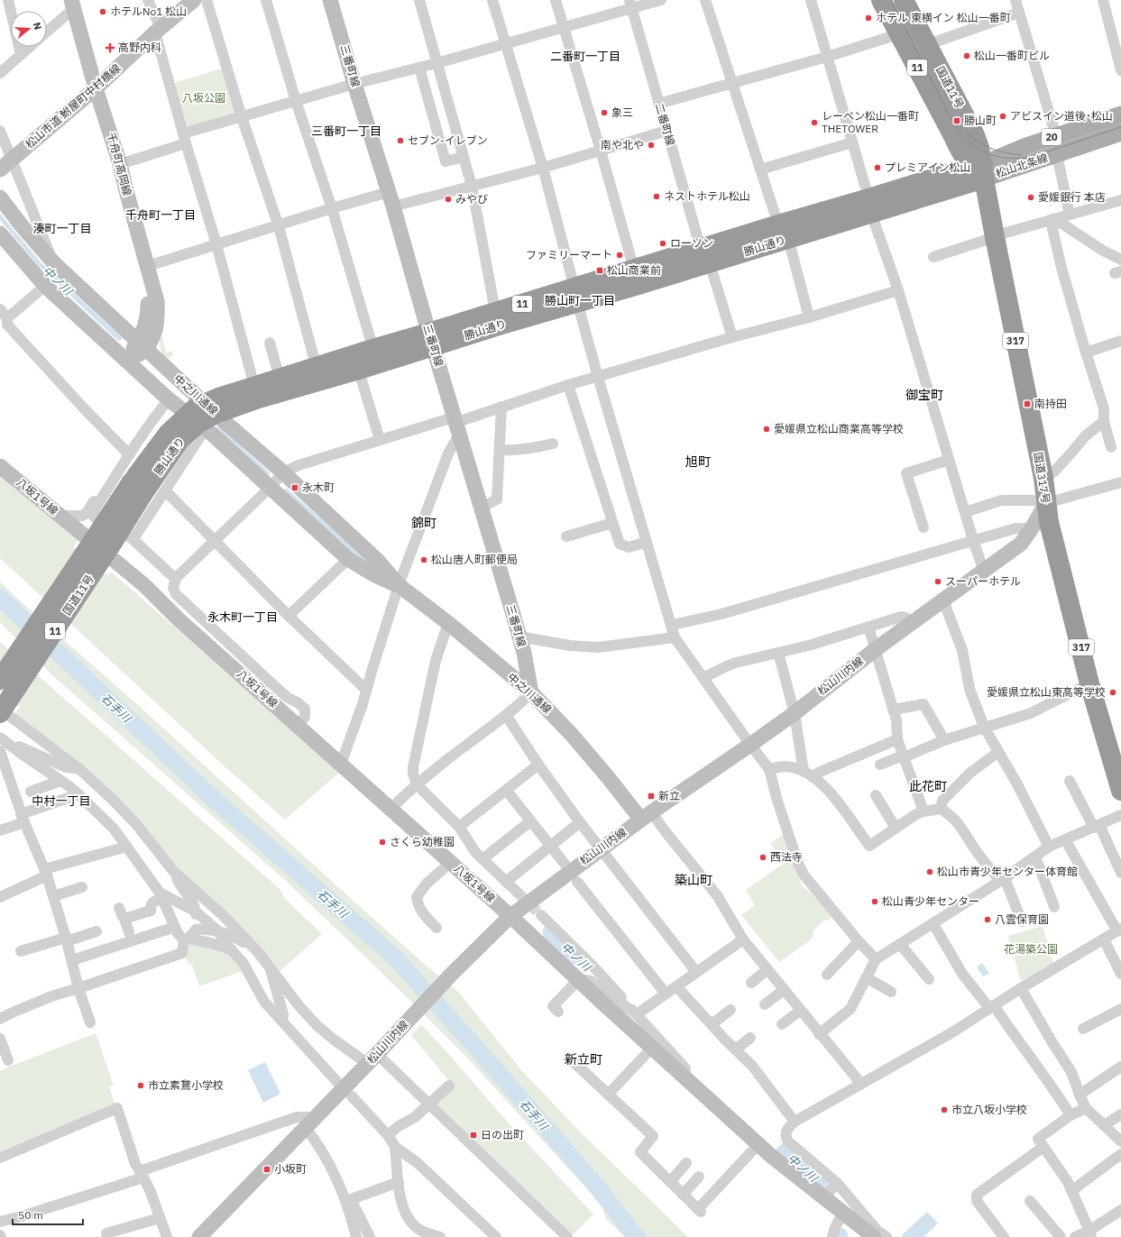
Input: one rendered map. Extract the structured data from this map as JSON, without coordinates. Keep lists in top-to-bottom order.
{
  "streets": {
    "highway": [
      "11",
      "国道11号",
      "勝山通り",
      "317",
      "国道317号"
    ],
    "main road": ["20", "松山北条線"],
    "street": [
      "三番町線",
      "松山市道 鮒屋町中村橋線",
      "二番町線",
      "千舟町高岡線",
      "中之川通線",
      "八坂1号線",
      "松山川内線"
    ]
  },
  "crossings": [
    ["三番町線", "勝山通り"],
    ["三番町線", "中之川通線"],
    ["国道11号", "松山北条線"],
    ["国道11号", "勝山通り"],
    ["国道11号", "国道317号"],
    ["国道11号", "八坂1号線"],
    ["松山市道 鮒屋町中村橋線", "千舟町高岡線"],
    ["二番町線", "勝山通り"],
    ["千舟町高岡線", "中之川通線"],
    ["松山北条線", "勝山通り"],
    ["松山北条線", "国道317号"],
    ["勝山通り", "中之川通線"],
    ["勝山通り", "国道317号"],
    ["中之川通線", "松山川内線"],
    ["国道317号", "松山川内線"],
    ["八坂1号線", "松山川内線"]
  ],
  "districts": [
    "二番町一丁目",
    "三番町一丁目",
    "千舟町一丁目",
    "湊町一丁目",
    "勝山町一丁目",
    "御宝町",
    "旭町",
    "錦町",
    "永木町一丁目",
    "此花町",
    "中村一丁目",
    "築山町",
    "新立町"
  ],
  "water": ["中ノ川", "石手川"],
  "parks": ["八坂公園", "花湯築公園"],
  "places": {
    "other": [
      "ホテルNo1 松山",
      "ホテル 東横イン 松山一番町",
      "松山一番町ビル",
      "象三",
      "アビスイン道後･松山",
      "レーベン松山一番町 THETOWER",
      "セブン-イレブン",
      "南や北や",
      "プレミアイン松山",
      "ネストホテル松山",
      "愛媛銀行 本店",
      "みやび",
      "ローソン",
      "ファミリーマート",
      "愛媛県立松山商業高等学校",
      "松山唐人町郵便局",
      "スーパーホテル",
      "愛媛県立松山東高等学校",
      "さくら幼稚園",
      "西法寺",
      "松山市青少年センター体育館",
      "松山青少年センター",
      "八雲保育園",
      "市立素鵞小学校",
      "市立八坂小学校"
    ],
    "health": ["高野内科"],
    "transit": [
      "勝山町",
      "松山商業前",
      "南持田",
      "永木町",
      "新立",
      "日の出町",
      "小坂町"
    ]
  },
  "scale_bar": "50 m",
  "north": "right"
}
